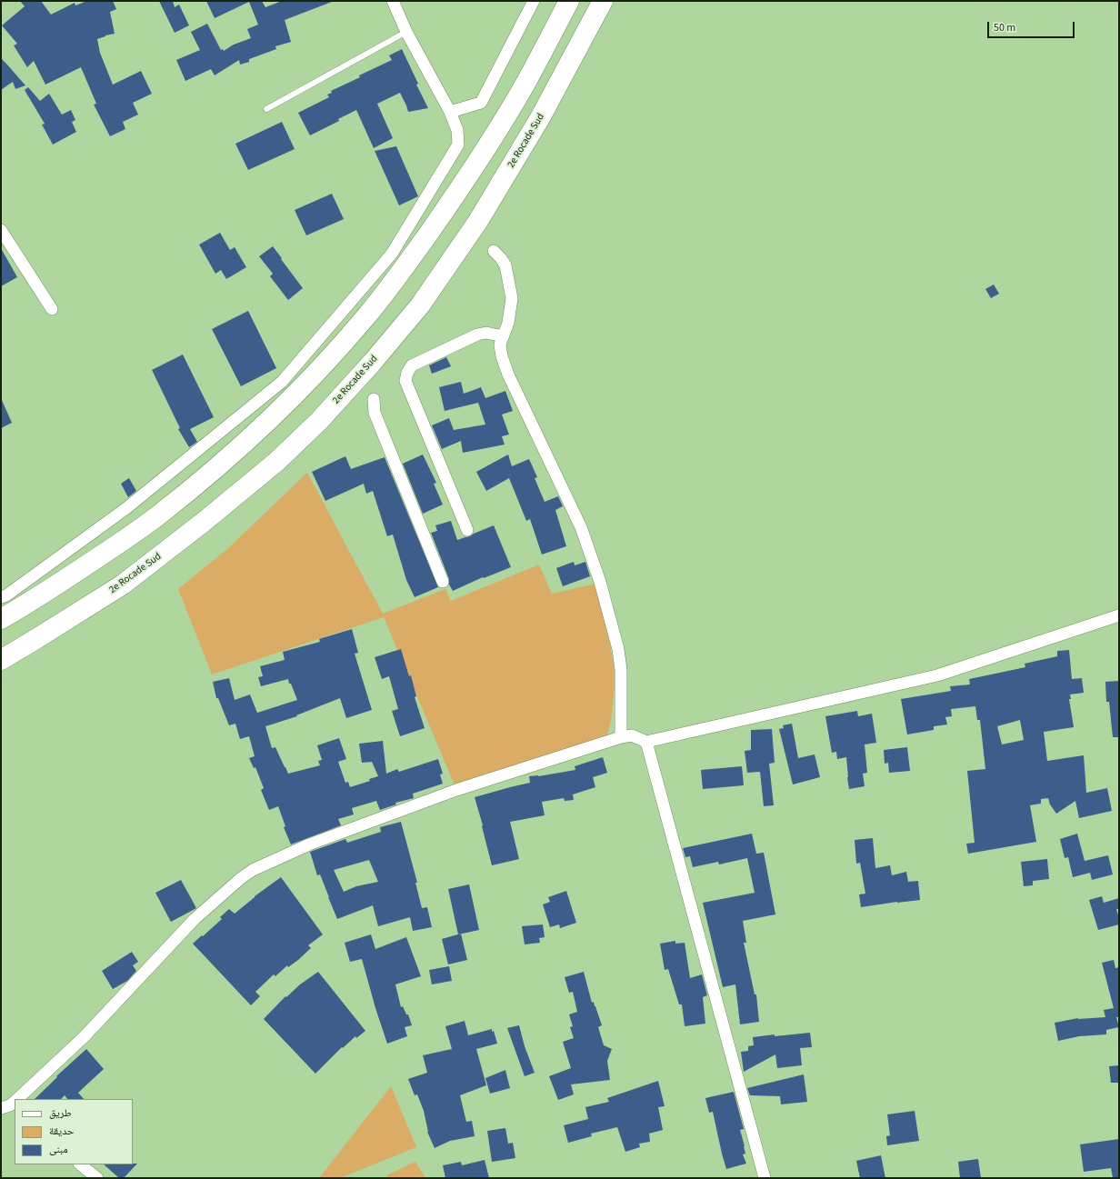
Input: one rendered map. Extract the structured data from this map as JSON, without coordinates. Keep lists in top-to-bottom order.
{
  "streets": {
    "highway": ["2e Rocade Sud"]
  },
  "legend": ["طريق", "حديقة", "مبنى"],
  "scale_bar": "50 m"
}
